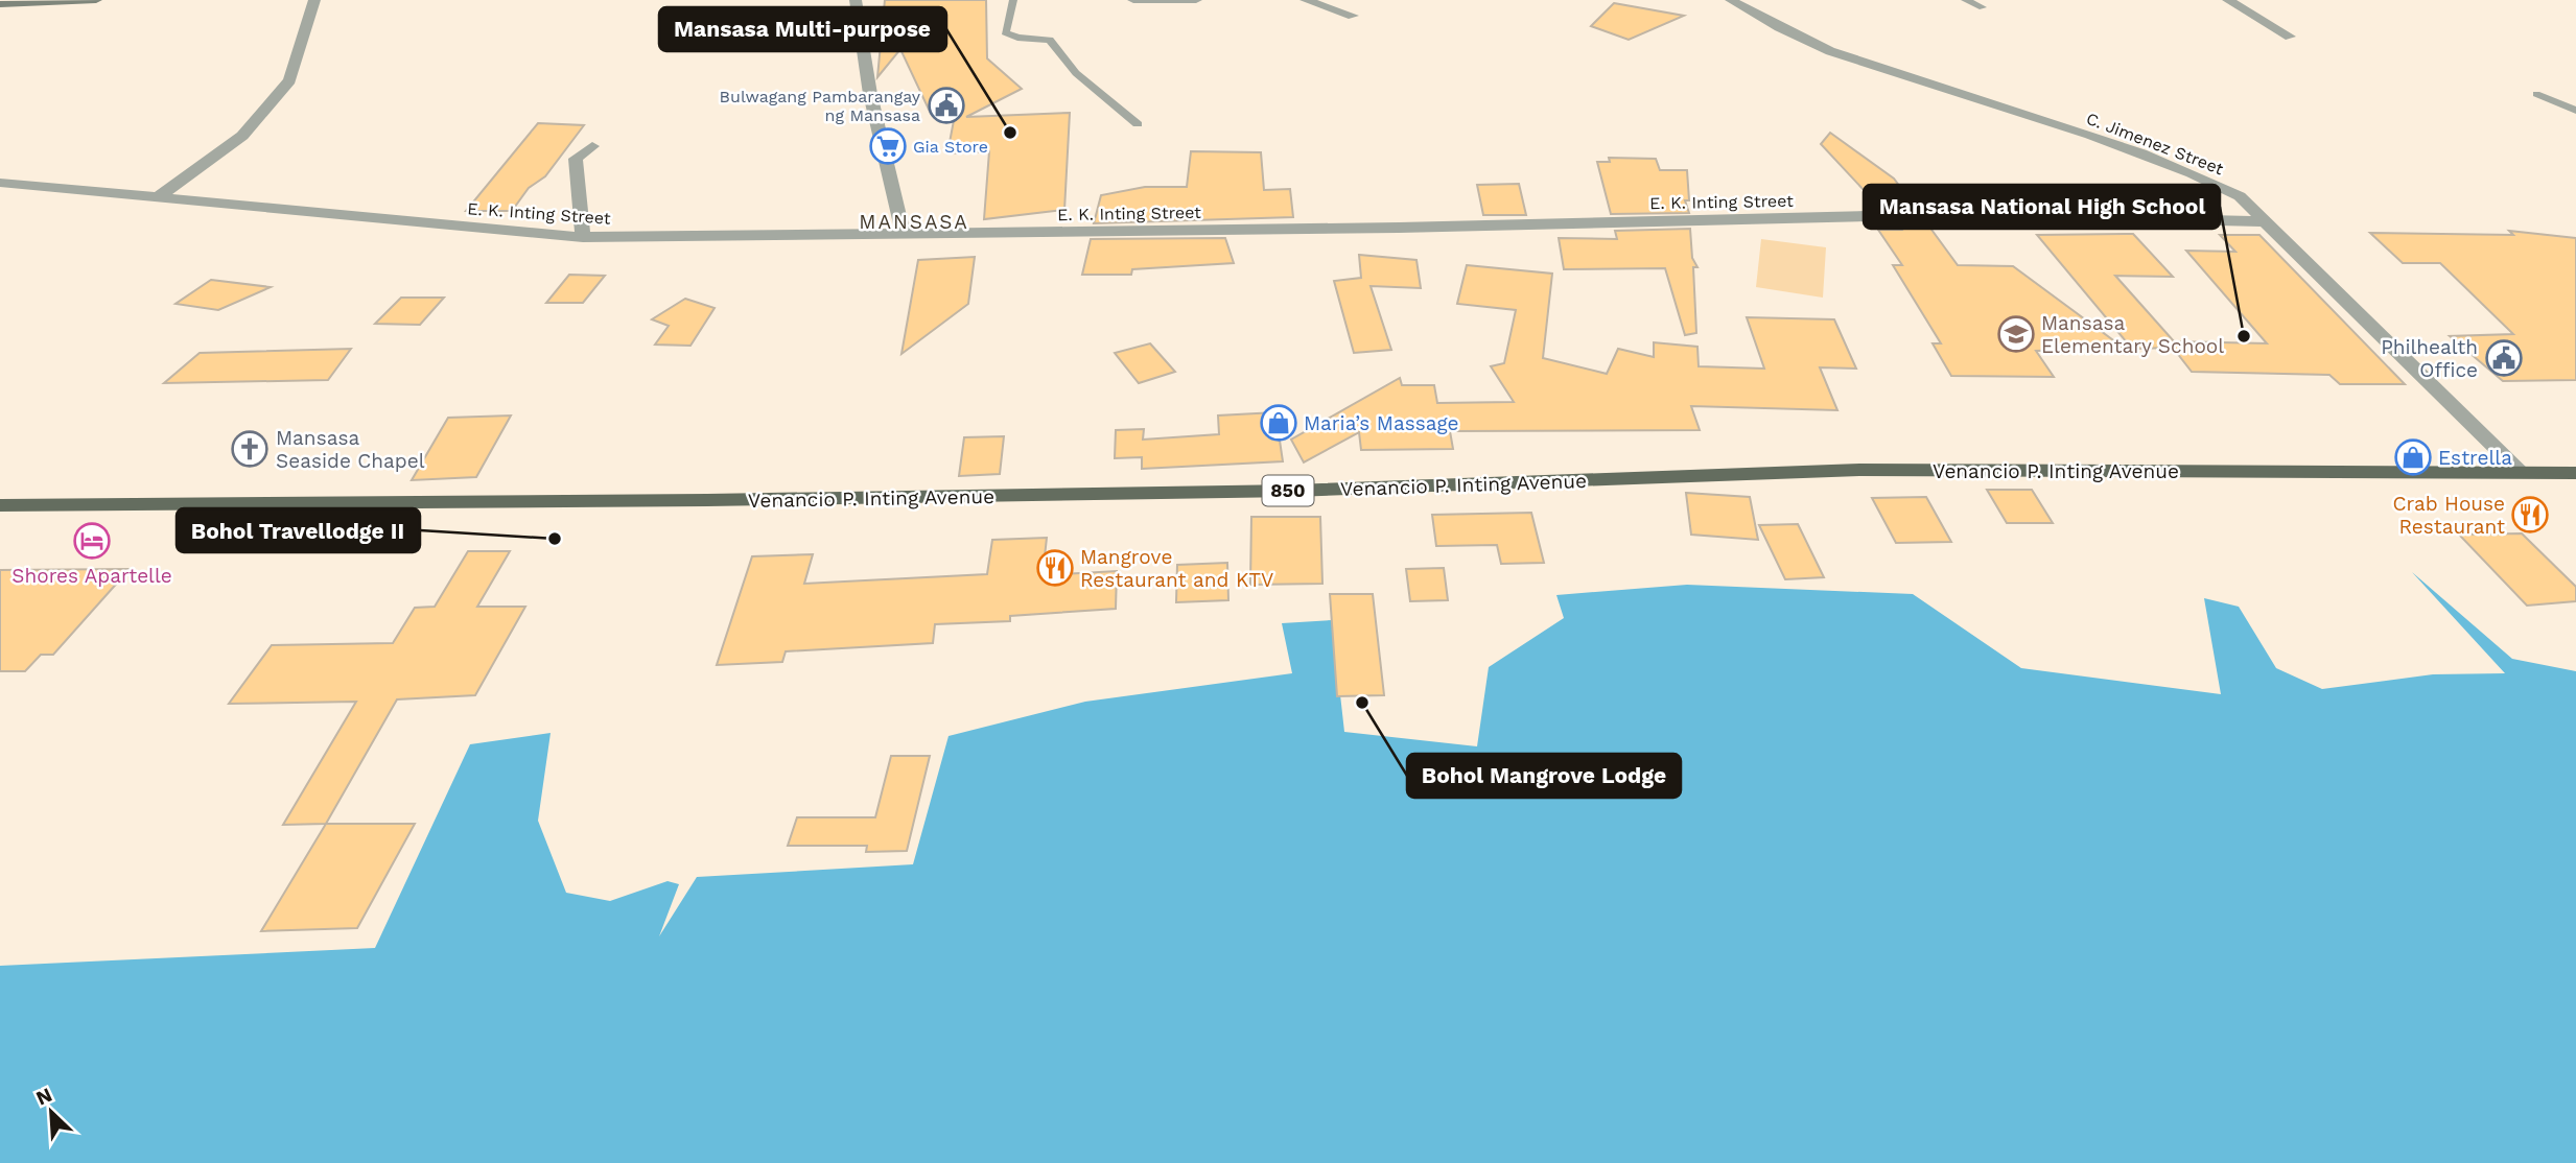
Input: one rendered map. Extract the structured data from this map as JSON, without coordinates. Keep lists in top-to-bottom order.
{
  "streets": {
    "main road": ["Venancio P. Inting Avenue", "850"],
    "street": ["C. Jimenez Street", "E. K. Inting Street"]
  },
  "crossings": [
    ["C. Jimenez Street", "E. K. Inting Street"],
    ["C. Jimenez Street", "Venancio P. Inting Avenue"]
  ],
  "districts": ["MANSASA"],
  "places": {
    "public building": ["Bulwagang Pambarangay ng Mansasa", "Philhealth Office"],
    "other": [
      "Mansasa Multi-purpose",
      "Mansasa National High School",
      "Bohol Travellodge II",
      "Bohol Mangrove Lodge"
    ],
    "supermarket": ["Gia Store"],
    "school or university": ["Mansasa Elementary School"],
    "shop": ["Maria’s Massage", "Estrella"],
    "church": ["Mansasa Seaside Chapel"],
    "restaurant": ["Crab House Restaurant", "Mangrove Restaurant and KTV"],
    "hotel": ["Shores Apartelle"]
  },
  "north": "top left"
}
